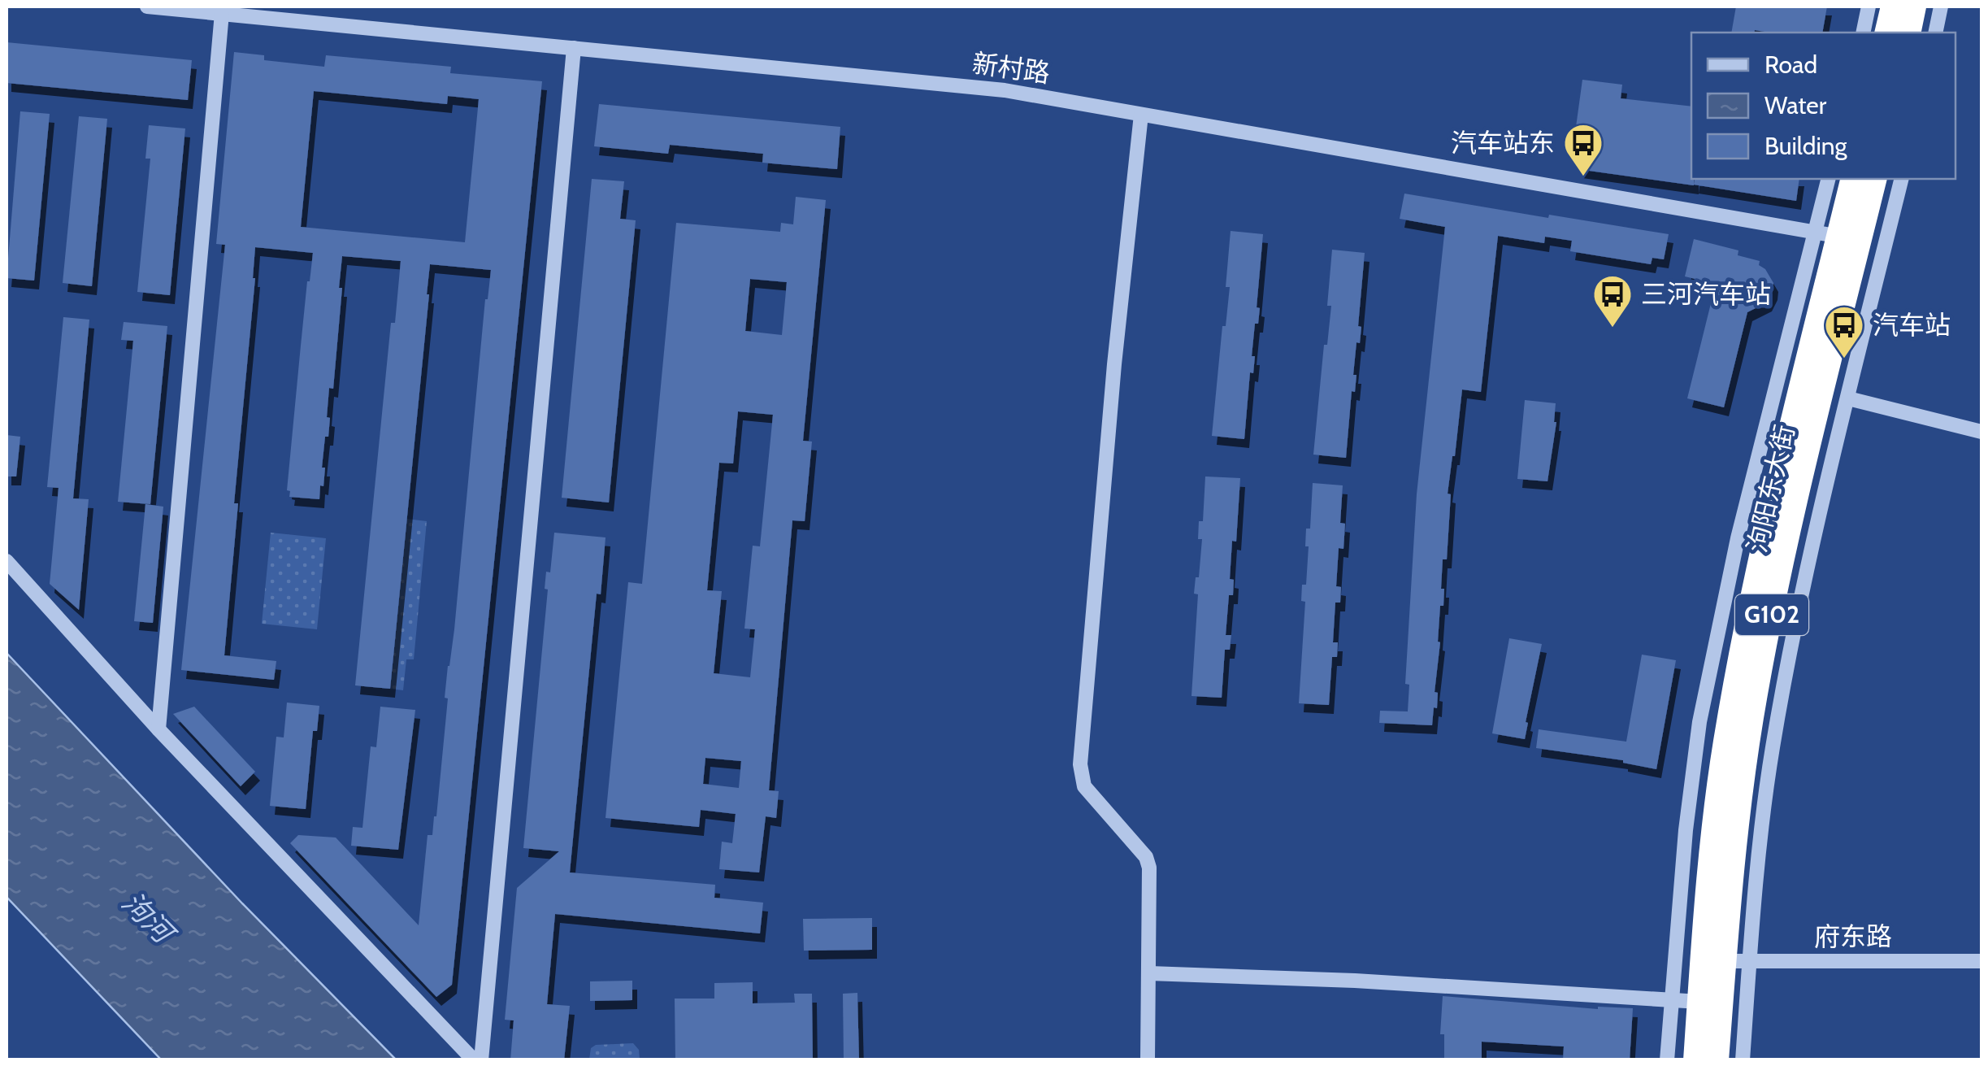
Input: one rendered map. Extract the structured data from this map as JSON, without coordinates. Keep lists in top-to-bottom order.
{
  "streets": {
    "highway": ["泃阳东大街", "G102"],
    "street": ["新村路", "府东路"]
  },
  "crossings": [
    ["新村路", "泃阳东大街"],
    ["泃阳东大街", "府东路"]
  ],
  "water": ["泃河"],
  "places": {
    "bus stop": ["汽车站东", "三河汽车站", "汽车站"]
  },
  "legend": ["Road", "Water", "Building"]
}
